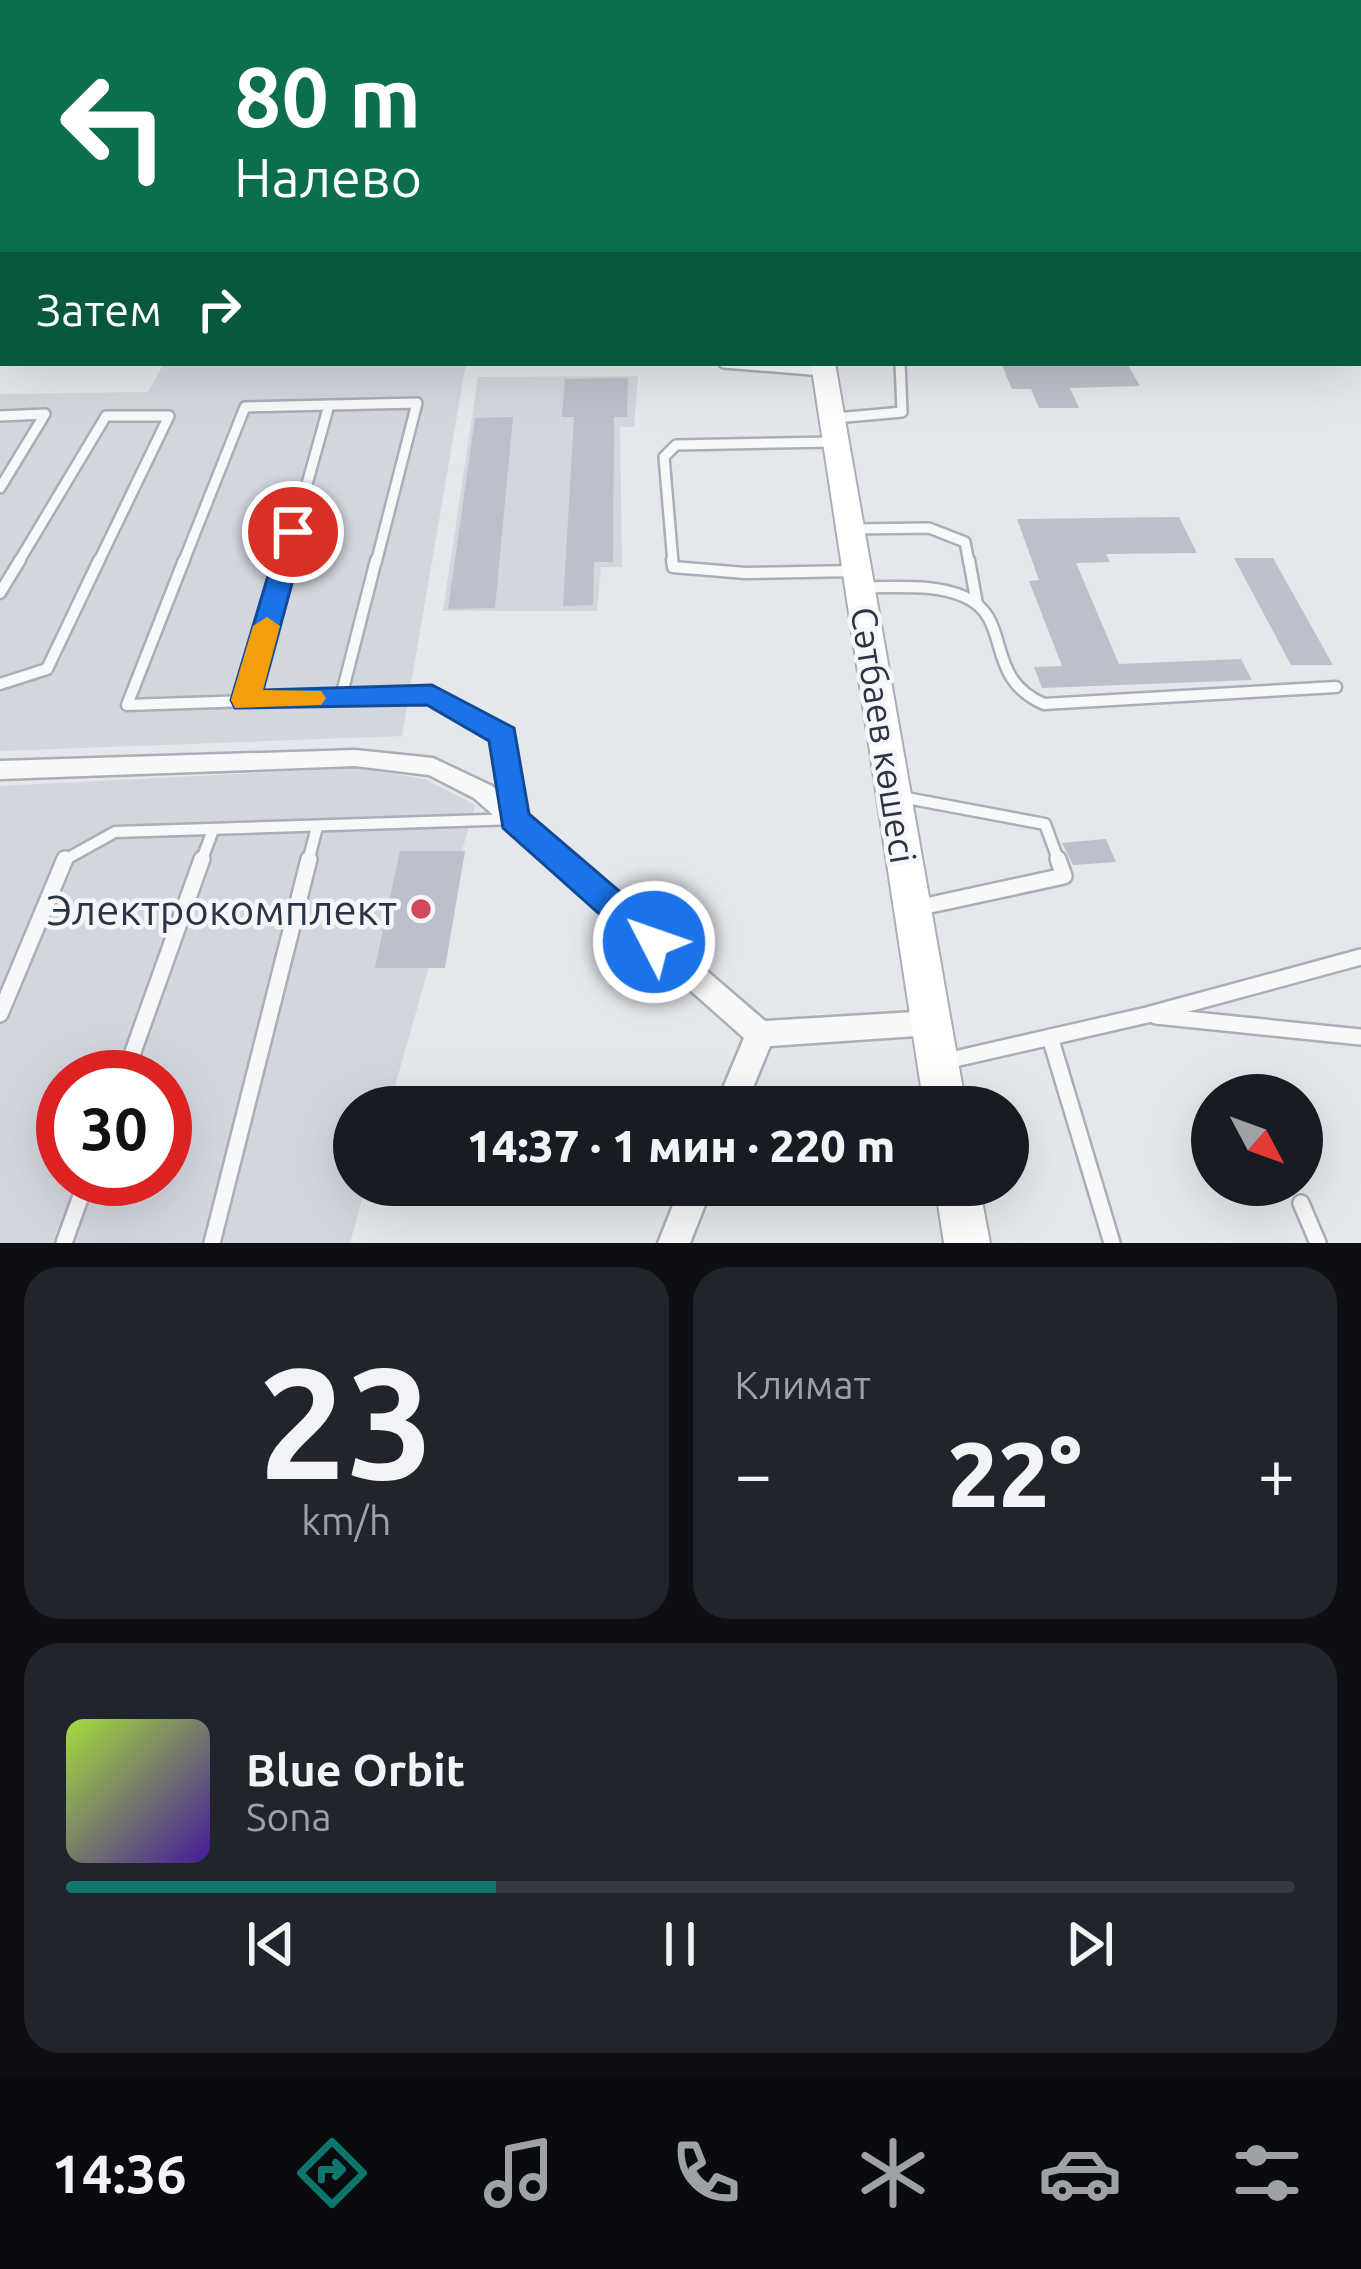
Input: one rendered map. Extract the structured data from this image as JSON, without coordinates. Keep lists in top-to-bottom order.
{
  "streets": {
    "main road": ["Сәтбаев көшесі"]
  },
  "places": ["Электрокомплект"],
  "north": "bottom right",
  "page": {
    "turn": ["80 m", "Налево"],
    "then": "Затем",
    "limit": "30",
    "trip": "14:37 · 1 мин · 220 m",
    "tile": [
      ["23", "km/h"],
      "Климат"
    ],
    "heat": ["−", "22°", "+"],
    "song": ["Blue Orbit", "Sona"],
    "tabs": "14:36"
  }
}
